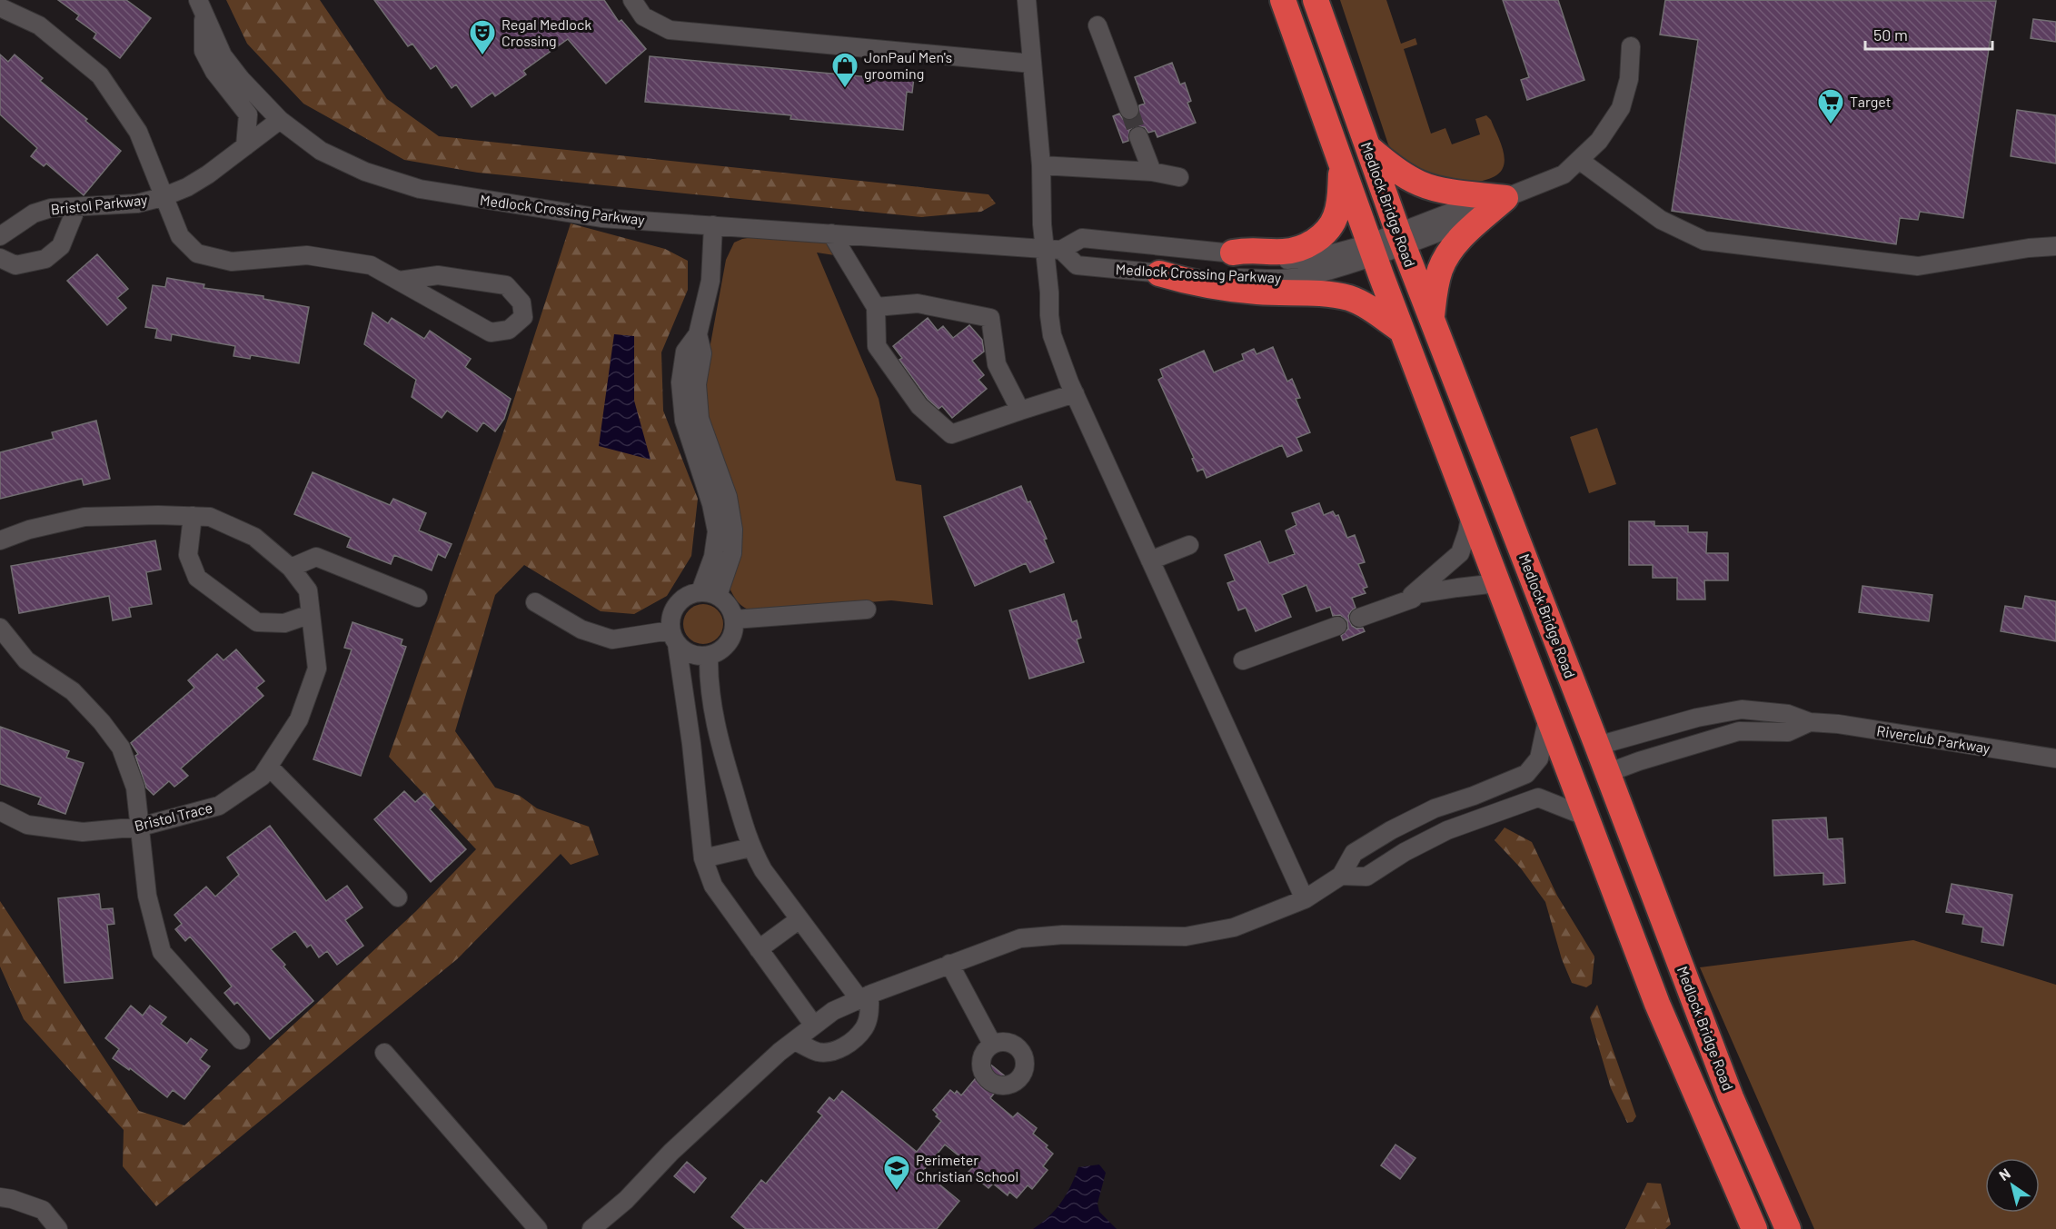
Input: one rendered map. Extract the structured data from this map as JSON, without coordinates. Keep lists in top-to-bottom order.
{
  "streets": {
    "highway": ["Medlock Bridge Road"],
    "street": [
      "Bristol Parkway",
      "Medlock Crossing Parkway",
      "Riverclub Parkway",
      "Bristol Trace"
    ]
  },
  "crossings": [
    ["Bristol Parkway", "Medlock Crossing Parkway"],
    ["Medlock Bridge Road", "Medlock Crossing Parkway"],
    ["Medlock Bridge Road", "Riverclub Parkway"]
  ],
  "places": {
    "theatre": ["Regal Medlock Crossing"],
    "shop": ["JonPaul Men's grooming"],
    "supermarket": ["Target"],
    "school or university": ["Perimeter Christian School"]
  },
  "scale_bar": "50 m",
  "north": "top left"
}
